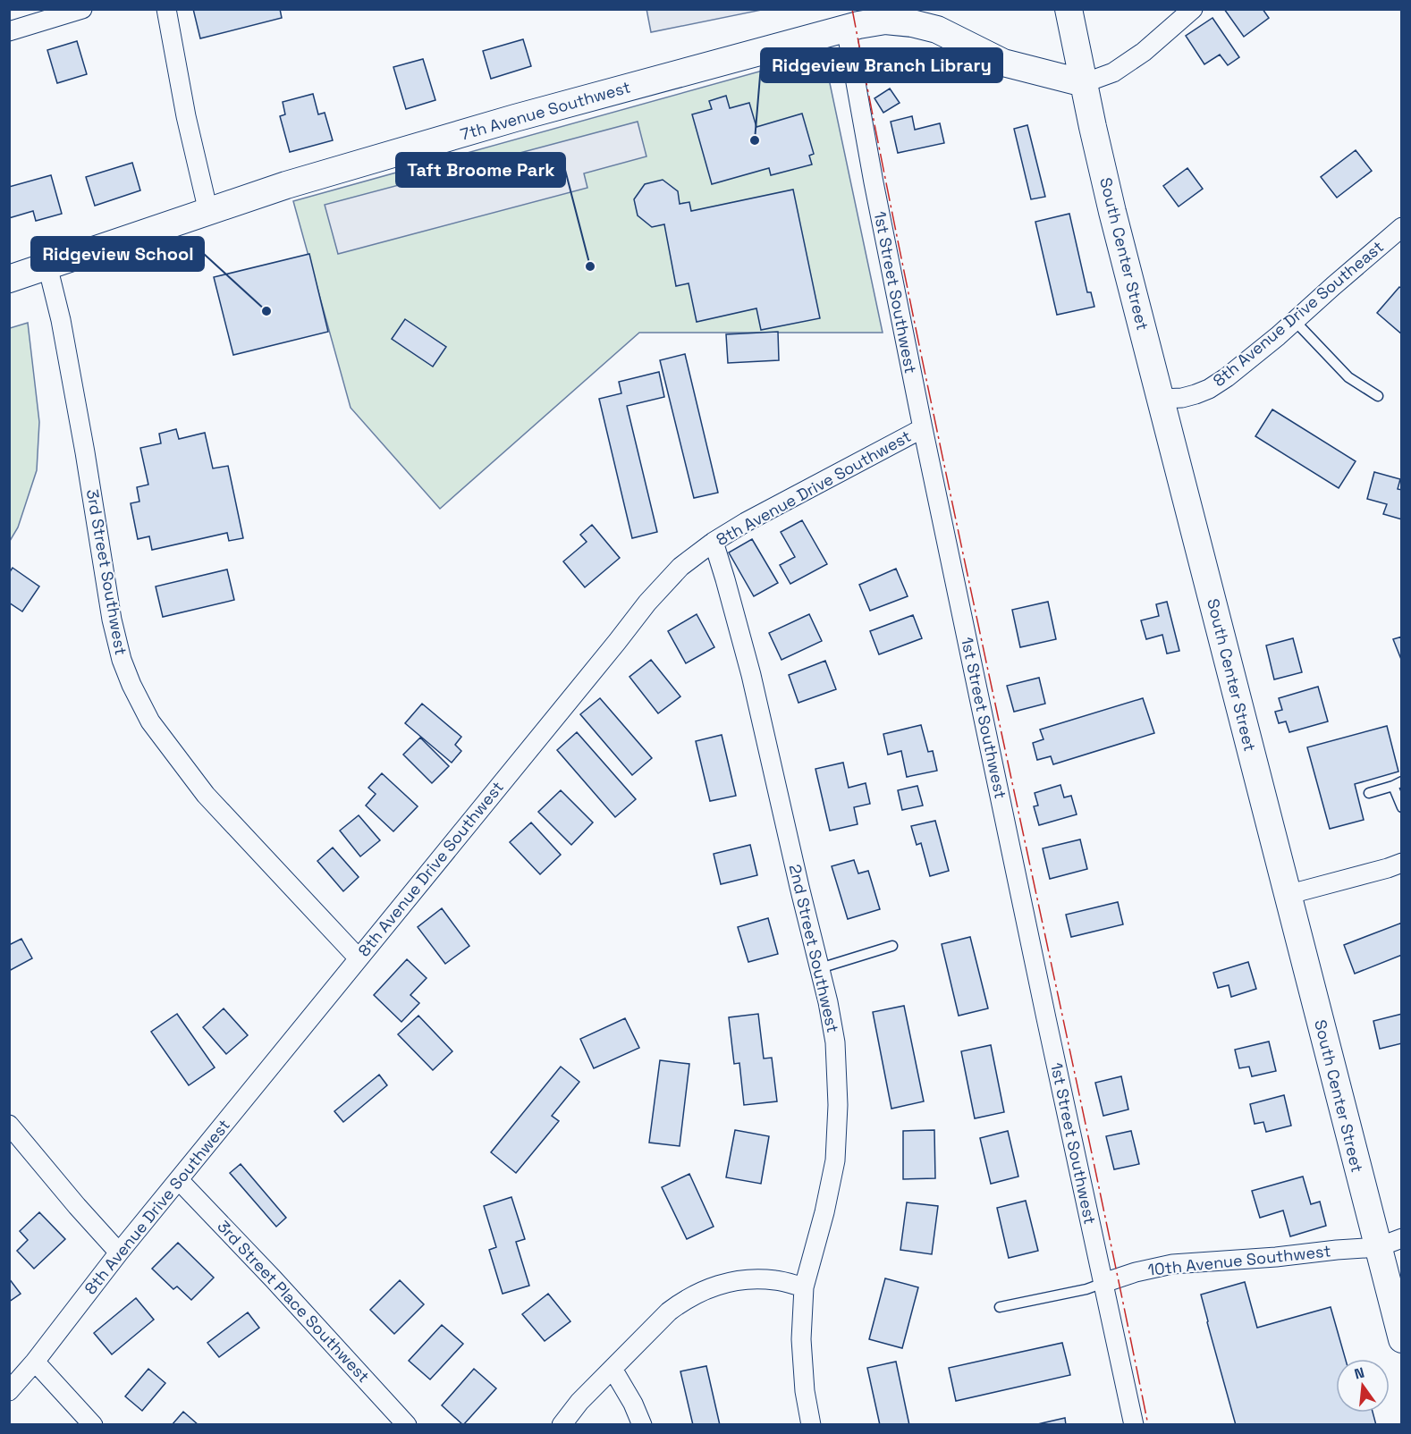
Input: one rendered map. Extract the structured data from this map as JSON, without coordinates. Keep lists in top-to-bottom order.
{
  "streets": {
    "street": [
      "7th Avenue Southwest",
      "South Center Street",
      "1st Street Southwest",
      "8th Avenue Drive Southeast",
      "8th Avenue Drive Southwest",
      "3rd Street Southwest",
      "2nd Street Southwest",
      "10th Avenue Southwest",
      "3rd Street Place Southwest"
    ]
  },
  "crossings": [
    ["7th Avenue Southwest", "South Center Street"],
    ["7th Avenue Southwest", "1st Street Southwest"],
    ["7th Avenue Southwest", "3rd Street Southwest"],
    ["South Center Street", "8th Avenue Drive Southeast"],
    ["South Center Street", "10th Avenue Southwest"],
    ["1st Street Southwest", "8th Avenue Drive Southwest"],
    ["1st Street Southwest", "10th Avenue Southwest"],
    ["8th Avenue Drive Southwest", "3rd Street Southwest"],
    ["8th Avenue Drive Southwest", "2nd Street Southwest"],
    ["8th Avenue Drive Southwest", "3rd Street Place Southwest"]
  ],
  "places": ["Ridgeview Branch Library", "Taft Broome Park", "Ridgeview School"],
  "north": "top"
}
